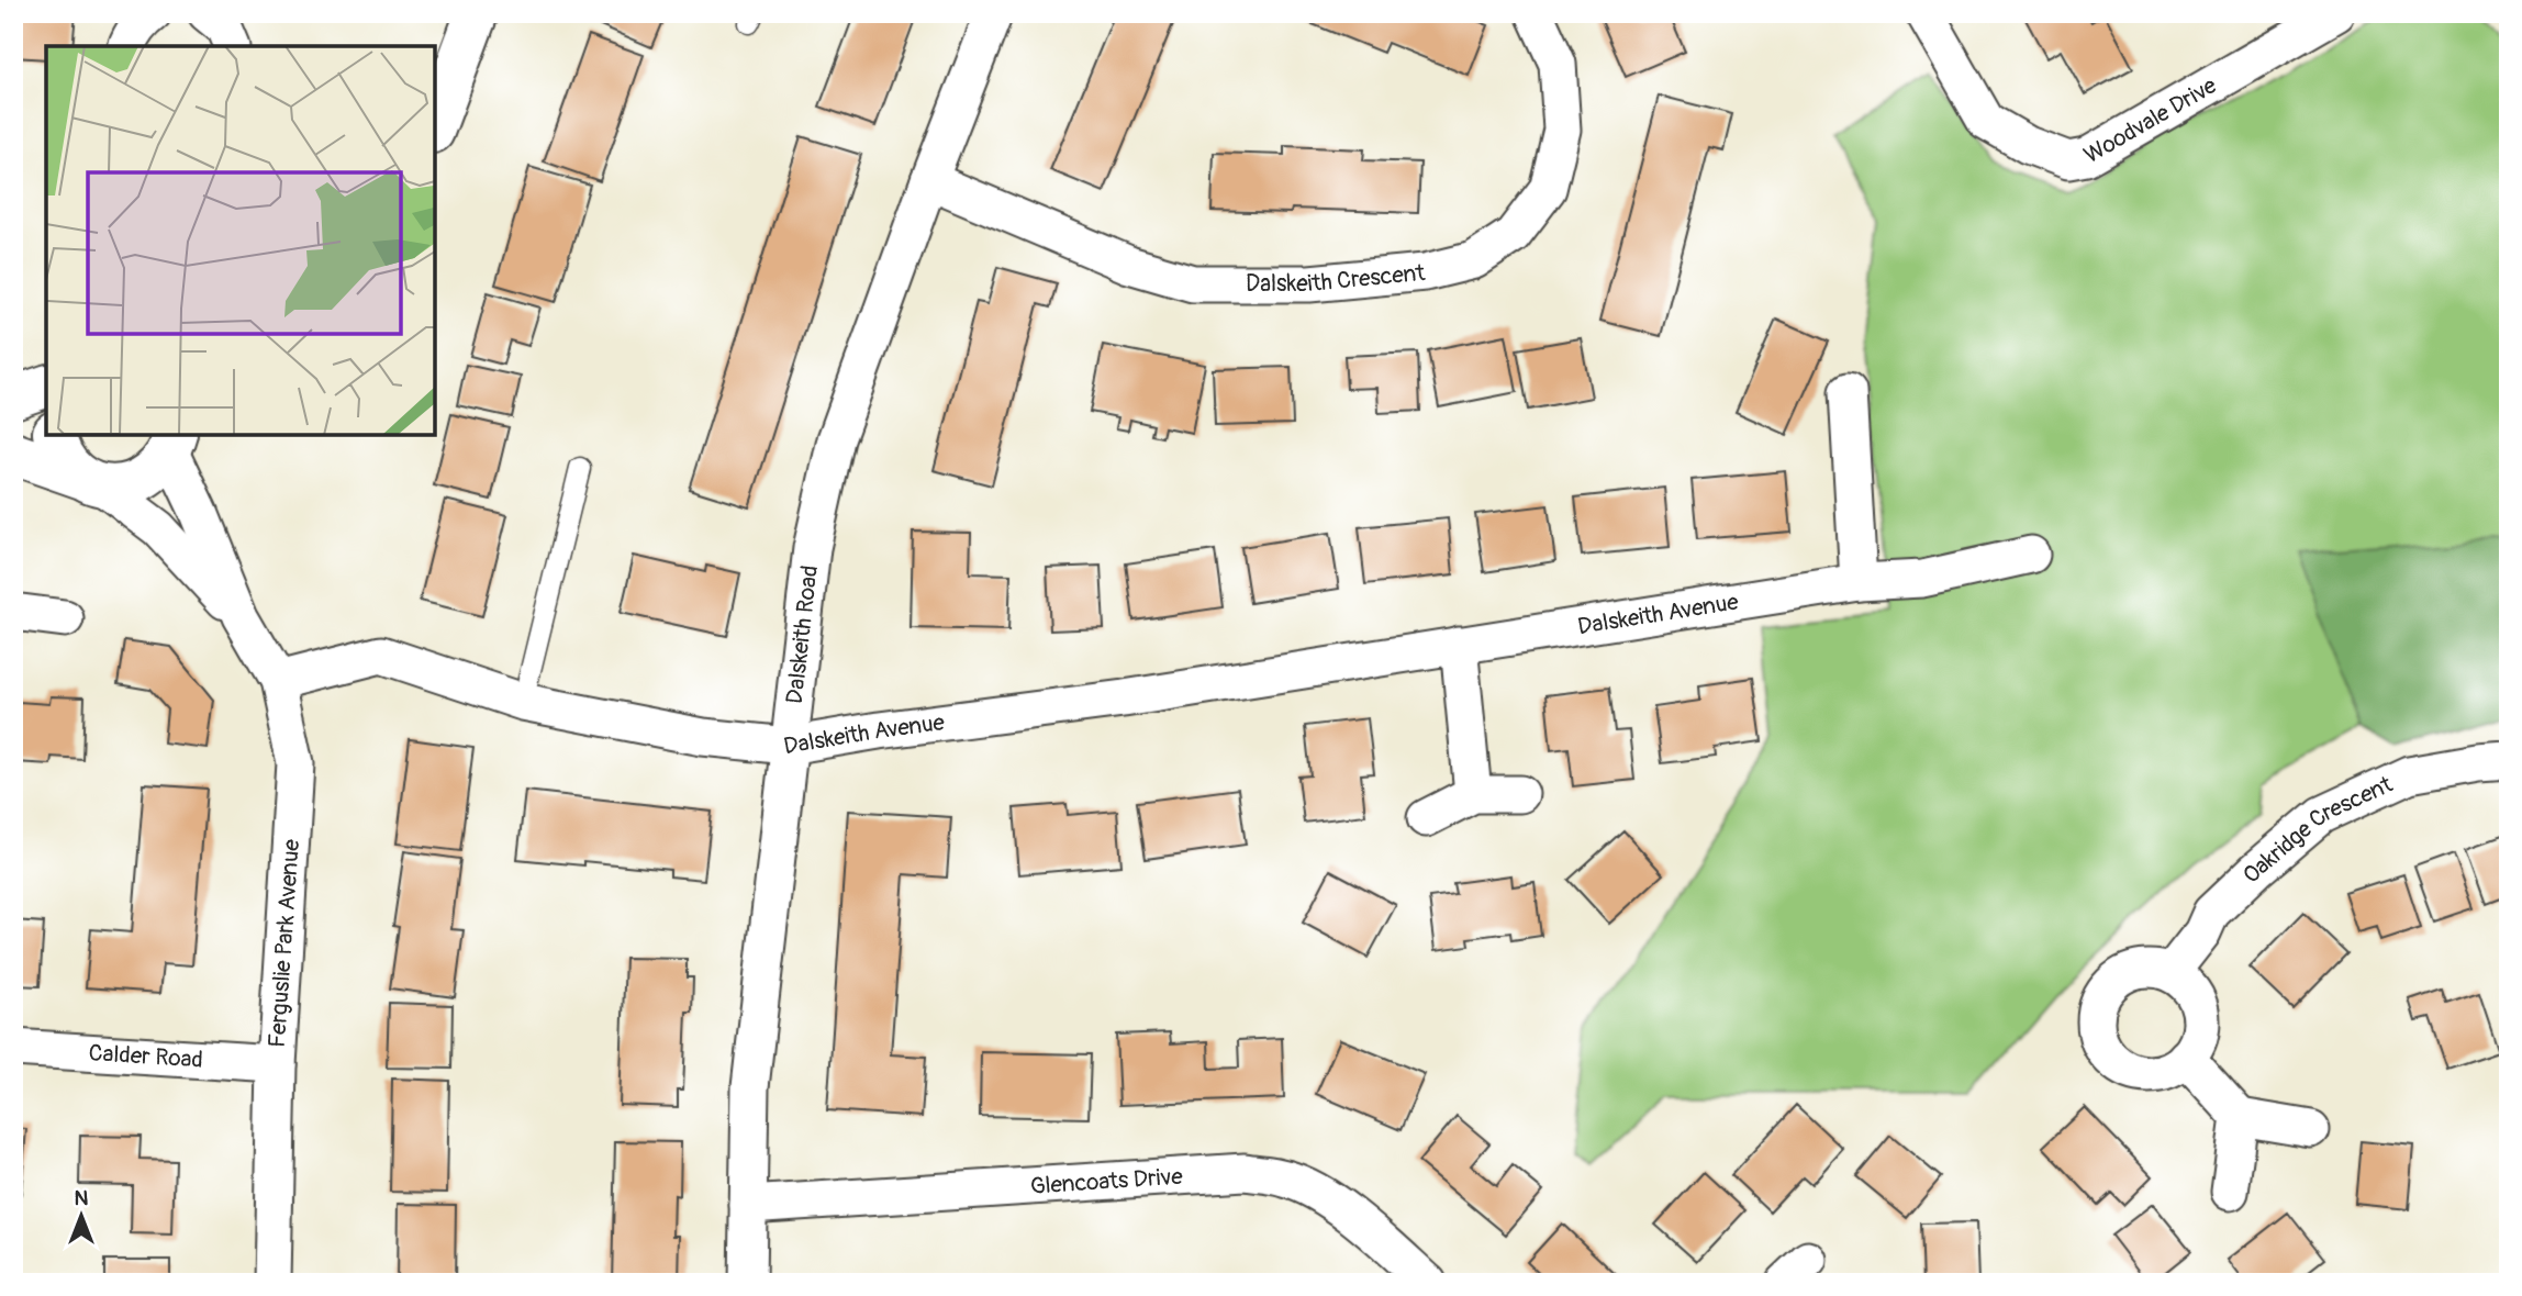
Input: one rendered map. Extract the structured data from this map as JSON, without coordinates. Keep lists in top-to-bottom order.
{
  "streets": {
    "street": [
      "Woodvale Drive",
      "Dalskeith Crescent",
      "Dalskeith Avenue",
      "Dalskeith Road",
      "Oakridge Crescent",
      "Ferguslie Park Avenue",
      "Calder Road",
      "Glencoats Drive"
    ]
  },
  "crossings": [
    ["Dalskeith Crescent", "Dalskeith Road"],
    ["Dalskeith Avenue", "Dalskeith Road"],
    ["Dalskeith Avenue", "Ferguslie Park Avenue"],
    ["Dalskeith Road", "Glencoats Drive"],
    ["Ferguslie Park Avenue", "Calder Road"]
  ],
  "north": "top"
}
